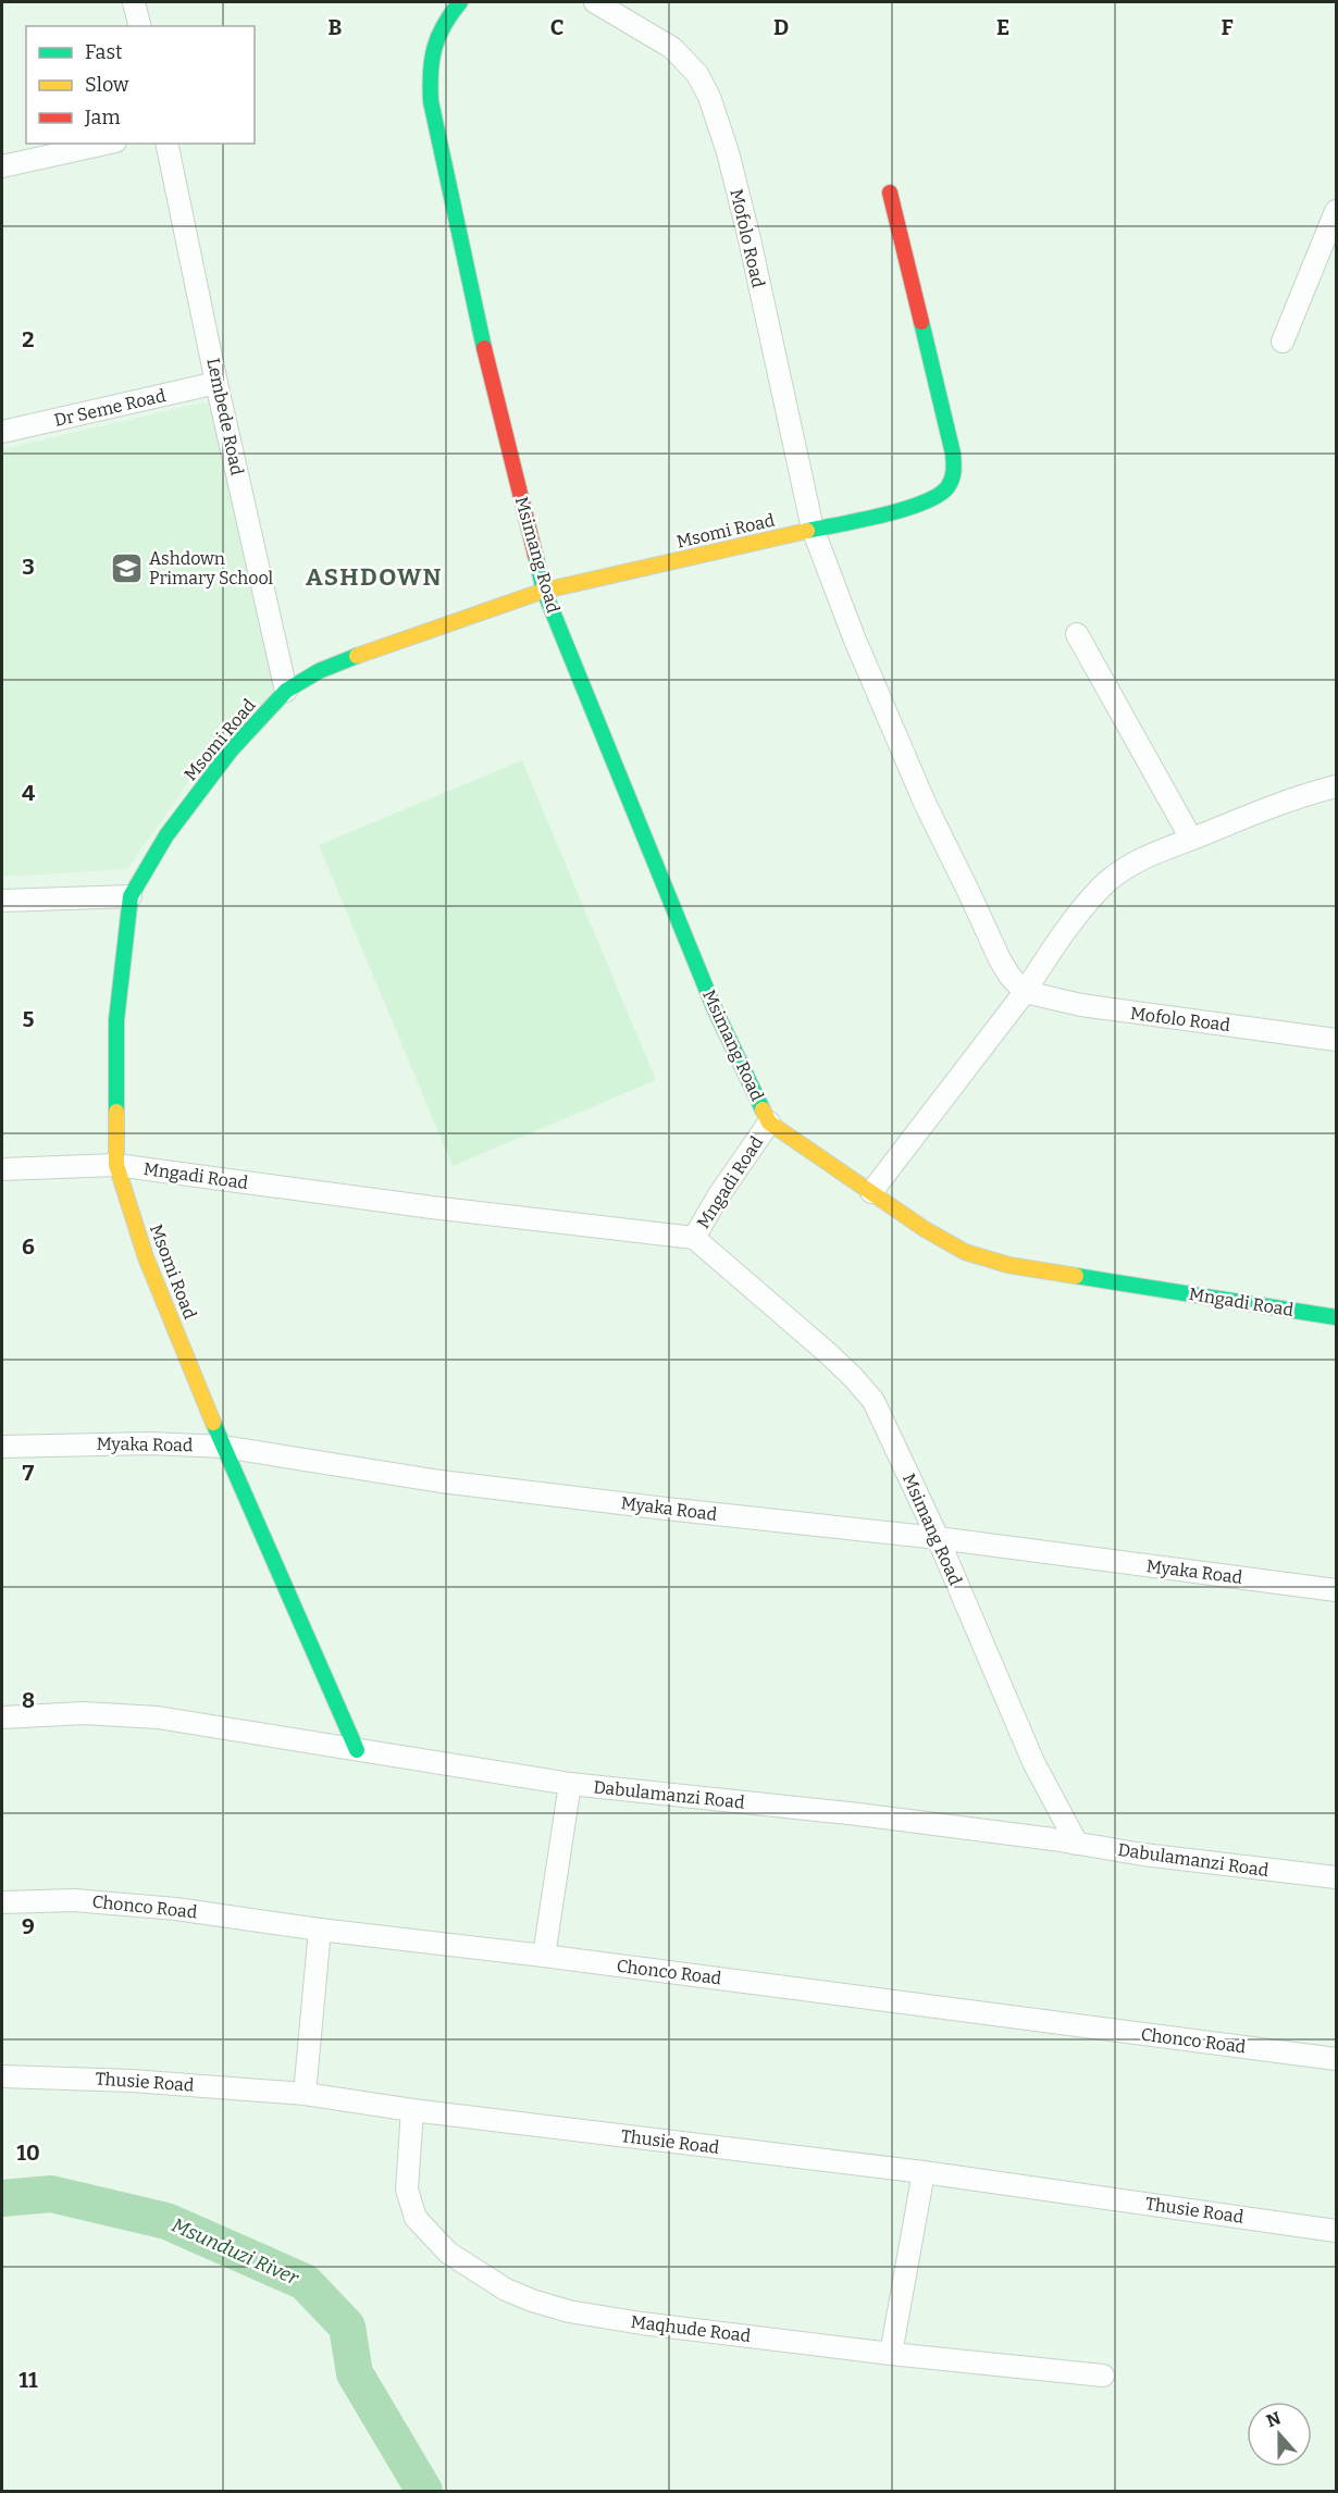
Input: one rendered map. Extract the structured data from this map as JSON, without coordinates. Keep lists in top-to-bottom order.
{
  "streets": {
    "street": [
      "Mofolo Road",
      "Dr Seme Road",
      "Lembede Road",
      "Msomi Road",
      "Msimang Road",
      "Mngadi Road",
      "Myaka Road",
      "Dabulamanzi Road",
      "Chonco Road",
      "Thusie Road",
      "Maqhude Road"
    ]
  },
  "crossings": [
    ["Mofolo Road", "Msomi Road"],
    ["Dr Seme Road", "Lembede Road"],
    ["Lembede Road", "Msomi Road"],
    ["Msomi Road", "Msimang Road"],
    ["Msomi Road", "Mngadi Road"],
    ["Msomi Road", "Myaka Road"],
    ["Msomi Road", "Dabulamanzi Road"],
    ["Msimang Road", "Mngadi Road"],
    ["Msimang Road", "Myaka Road"],
    ["Msimang Road", "Dabulamanzi Road"],
    ["Thusie Road", "Maqhude Road"]
  ],
  "districts": ["ASHDOWN"],
  "water": ["Msunduzi River"],
  "places": {
    "school or university": ["Ashdown Primary School"]
  },
  "legend": ["Fast", "Slow", "Jam"],
  "north": "top",
  "grid": {
    "columns": [
      "B",
      "C",
      "D",
      "E",
      "F"
    ],
    "rows": [
      "2",
      "3",
      "4",
      "5",
      "6",
      "7",
      "8",
      "9",
      "10",
      "11"
    ]
  }
}
